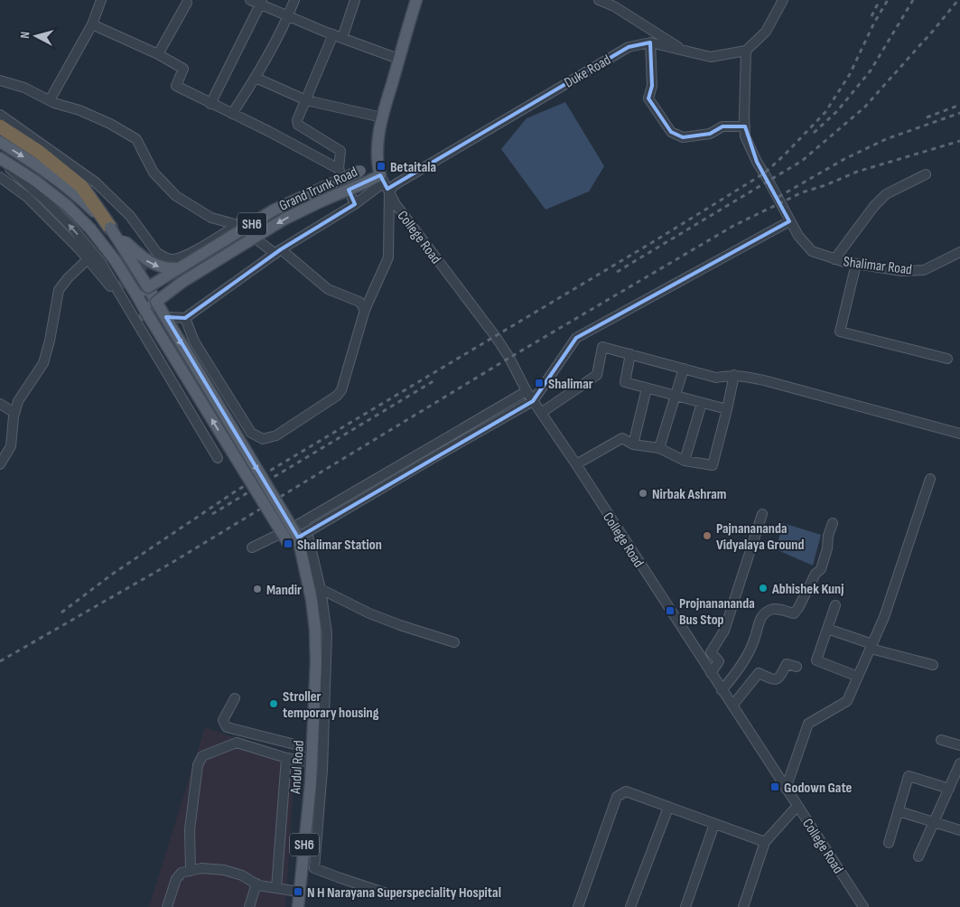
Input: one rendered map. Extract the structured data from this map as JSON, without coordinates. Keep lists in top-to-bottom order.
{
  "streets": {
    "main road": ["Grand Trunk Road", "SH6", "Andul Road"],
    "street": ["Duke Road", "College Road", "Shalimar Road"]
  },
  "crossings": [
    ["Duke Road", "Grand Trunk Road"],
    ["Duke Road", "College Road"],
    ["Duke Road", "Shalimar Road"],
    ["Grand Trunk Road", "College Road"]
  ],
  "places": {
    "transit": [
      "Betaitala",
      "Shalimar",
      "Shalimar Station",
      "Projnanananda Bus Stop",
      "Godown Gate",
      "N H Narayana Superspeciality Hospital"
    ],
    "other": [
      "Nirbak Ashram",
      "Pajnanananda Vidyalaya Ground",
      "Abhishek Kunj",
      "Mandir",
      "Stroller temporary housing"
    ]
  },
  "north": "left"
}
